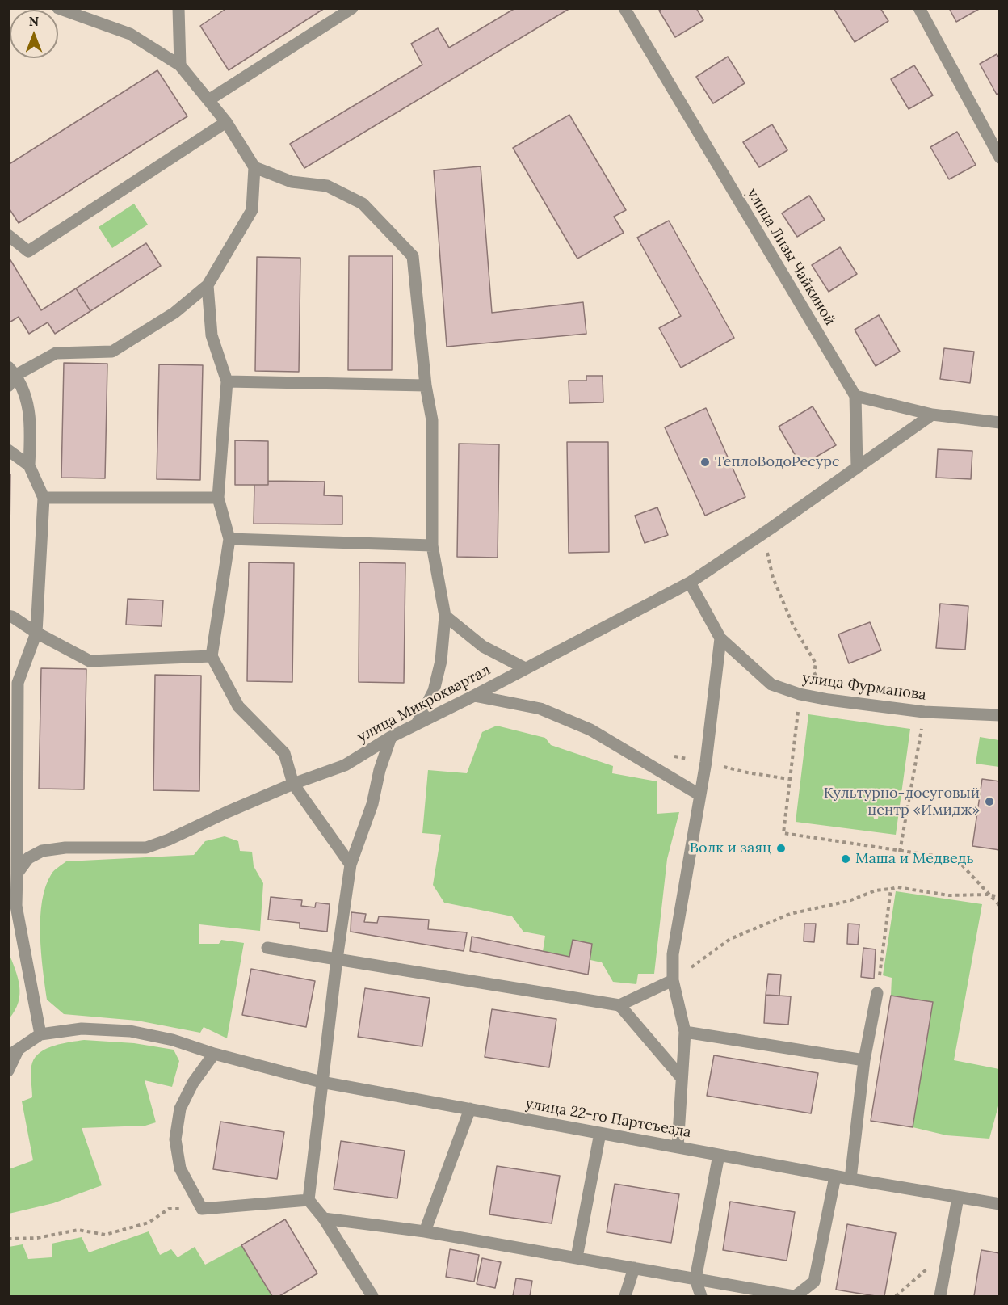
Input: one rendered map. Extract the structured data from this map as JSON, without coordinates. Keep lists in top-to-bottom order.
{
  "streets": {
    "street": [
      "улица Лизы Чайкиной",
      "улица Фурманова",
      "улица Микроквартал",
      "улица 22-го Партсъезда"
    ]
  },
  "crossings": [
    ["улица Фурманова", "улица Микроквартал"]
  ],
  "places": [
    "ТеплоВодоРесурс",
    "Культурно-досуговый центр «Имидж»",
    "Волк и заяц",
    "Маша и Медведь"
  ],
  "north": "top"
}
